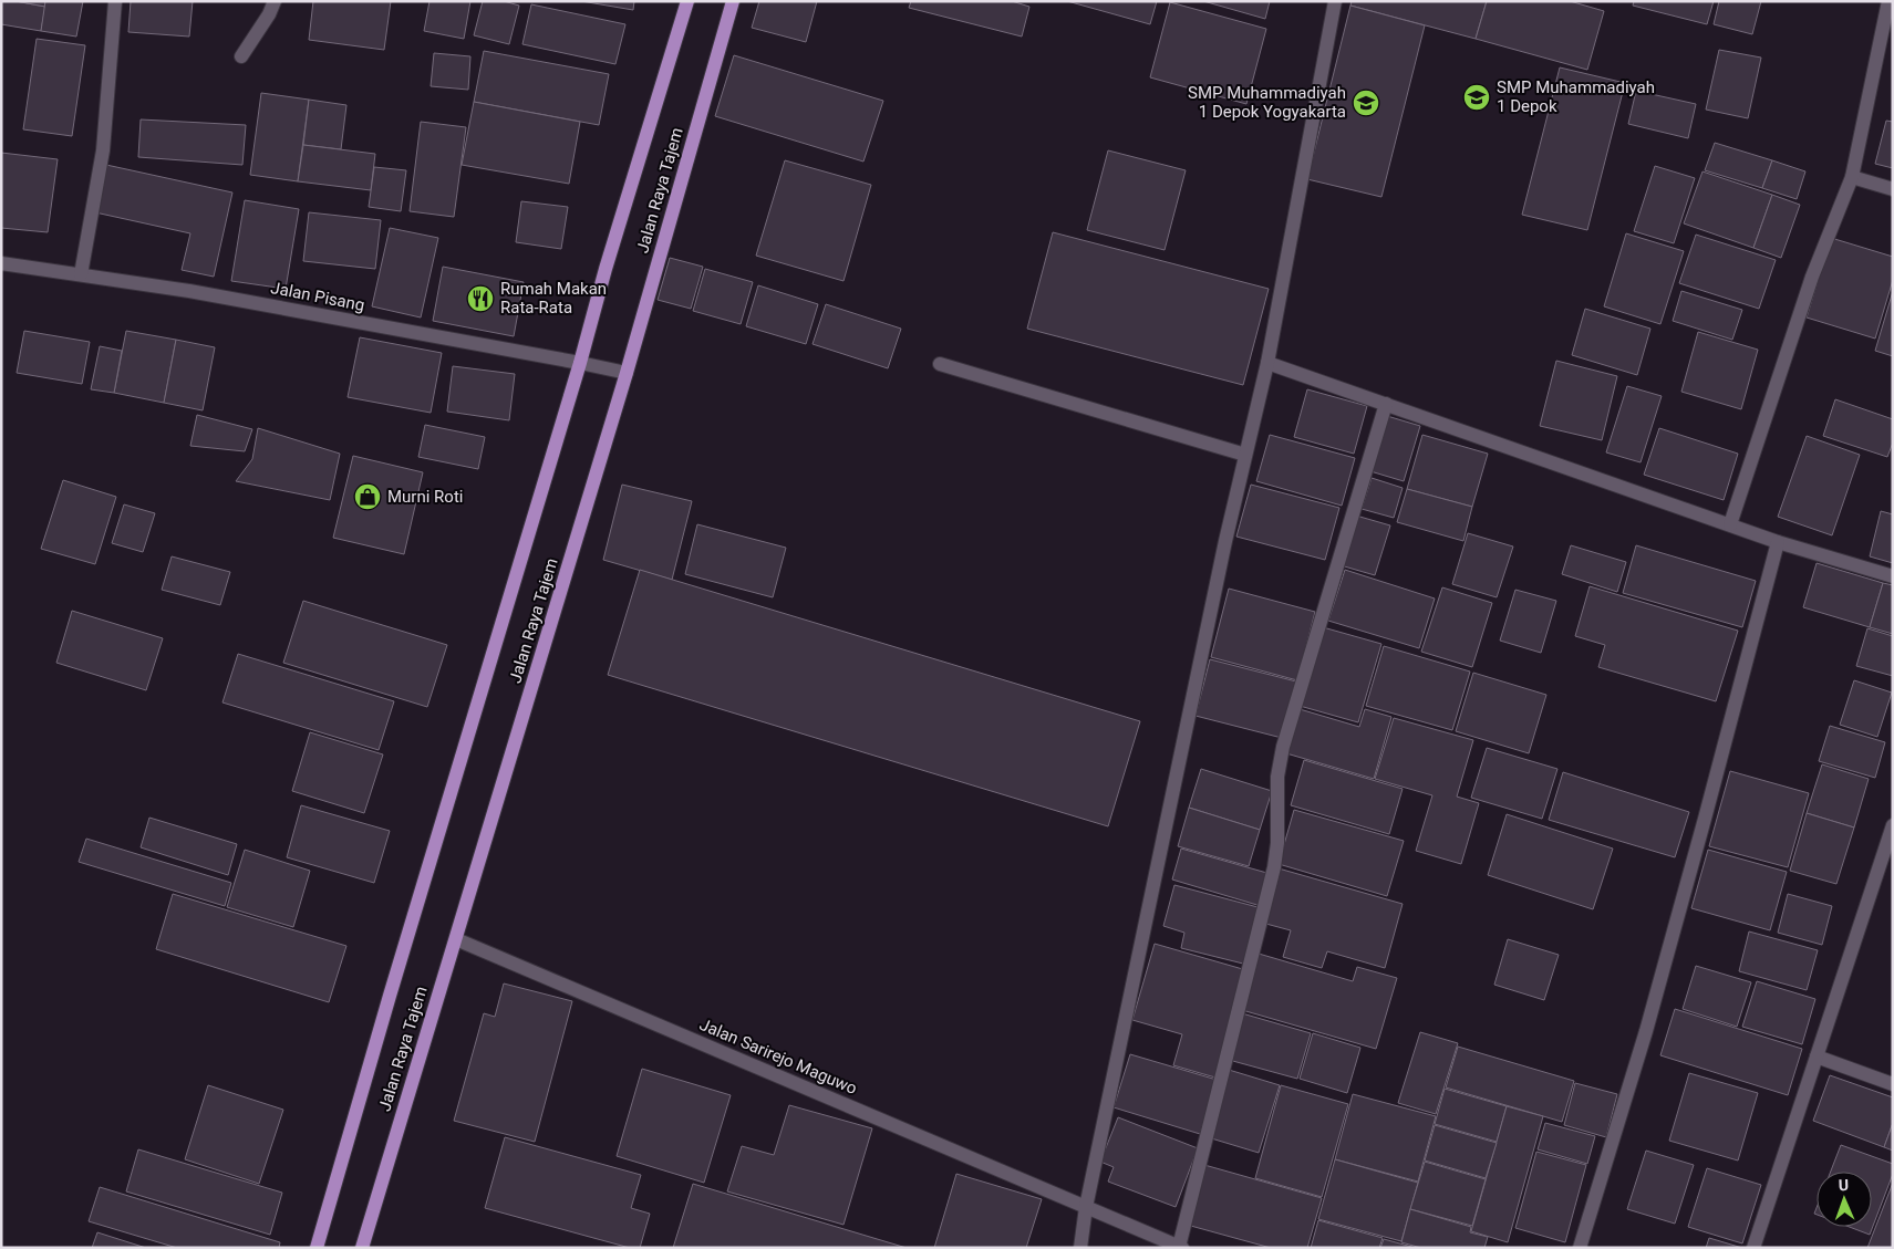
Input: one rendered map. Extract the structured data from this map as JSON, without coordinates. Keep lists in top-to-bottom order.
{
  "streets": {
    "main road": ["Jalan Raya Tajem"],
    "street": ["Jalan Pisang", "Jalan Sarirejo Maguwo"]
  },
  "crossings": [
    ["Jalan Raya Tajem", "Jalan Pisang"],
    ["Jalan Raya Tajem", "Jalan Sarirejo Maguwo"]
  ],
  "places": {
    "school or university": ["SMP Muhammadiyah 1 Depok", "SMP Muhammadiyah 1 Depok Yogyakarta"],
    "restaurant": ["Rumah Makan Rata-Rata"],
    "shop": ["Murni Roti"]
  },
  "north": "top"
}
